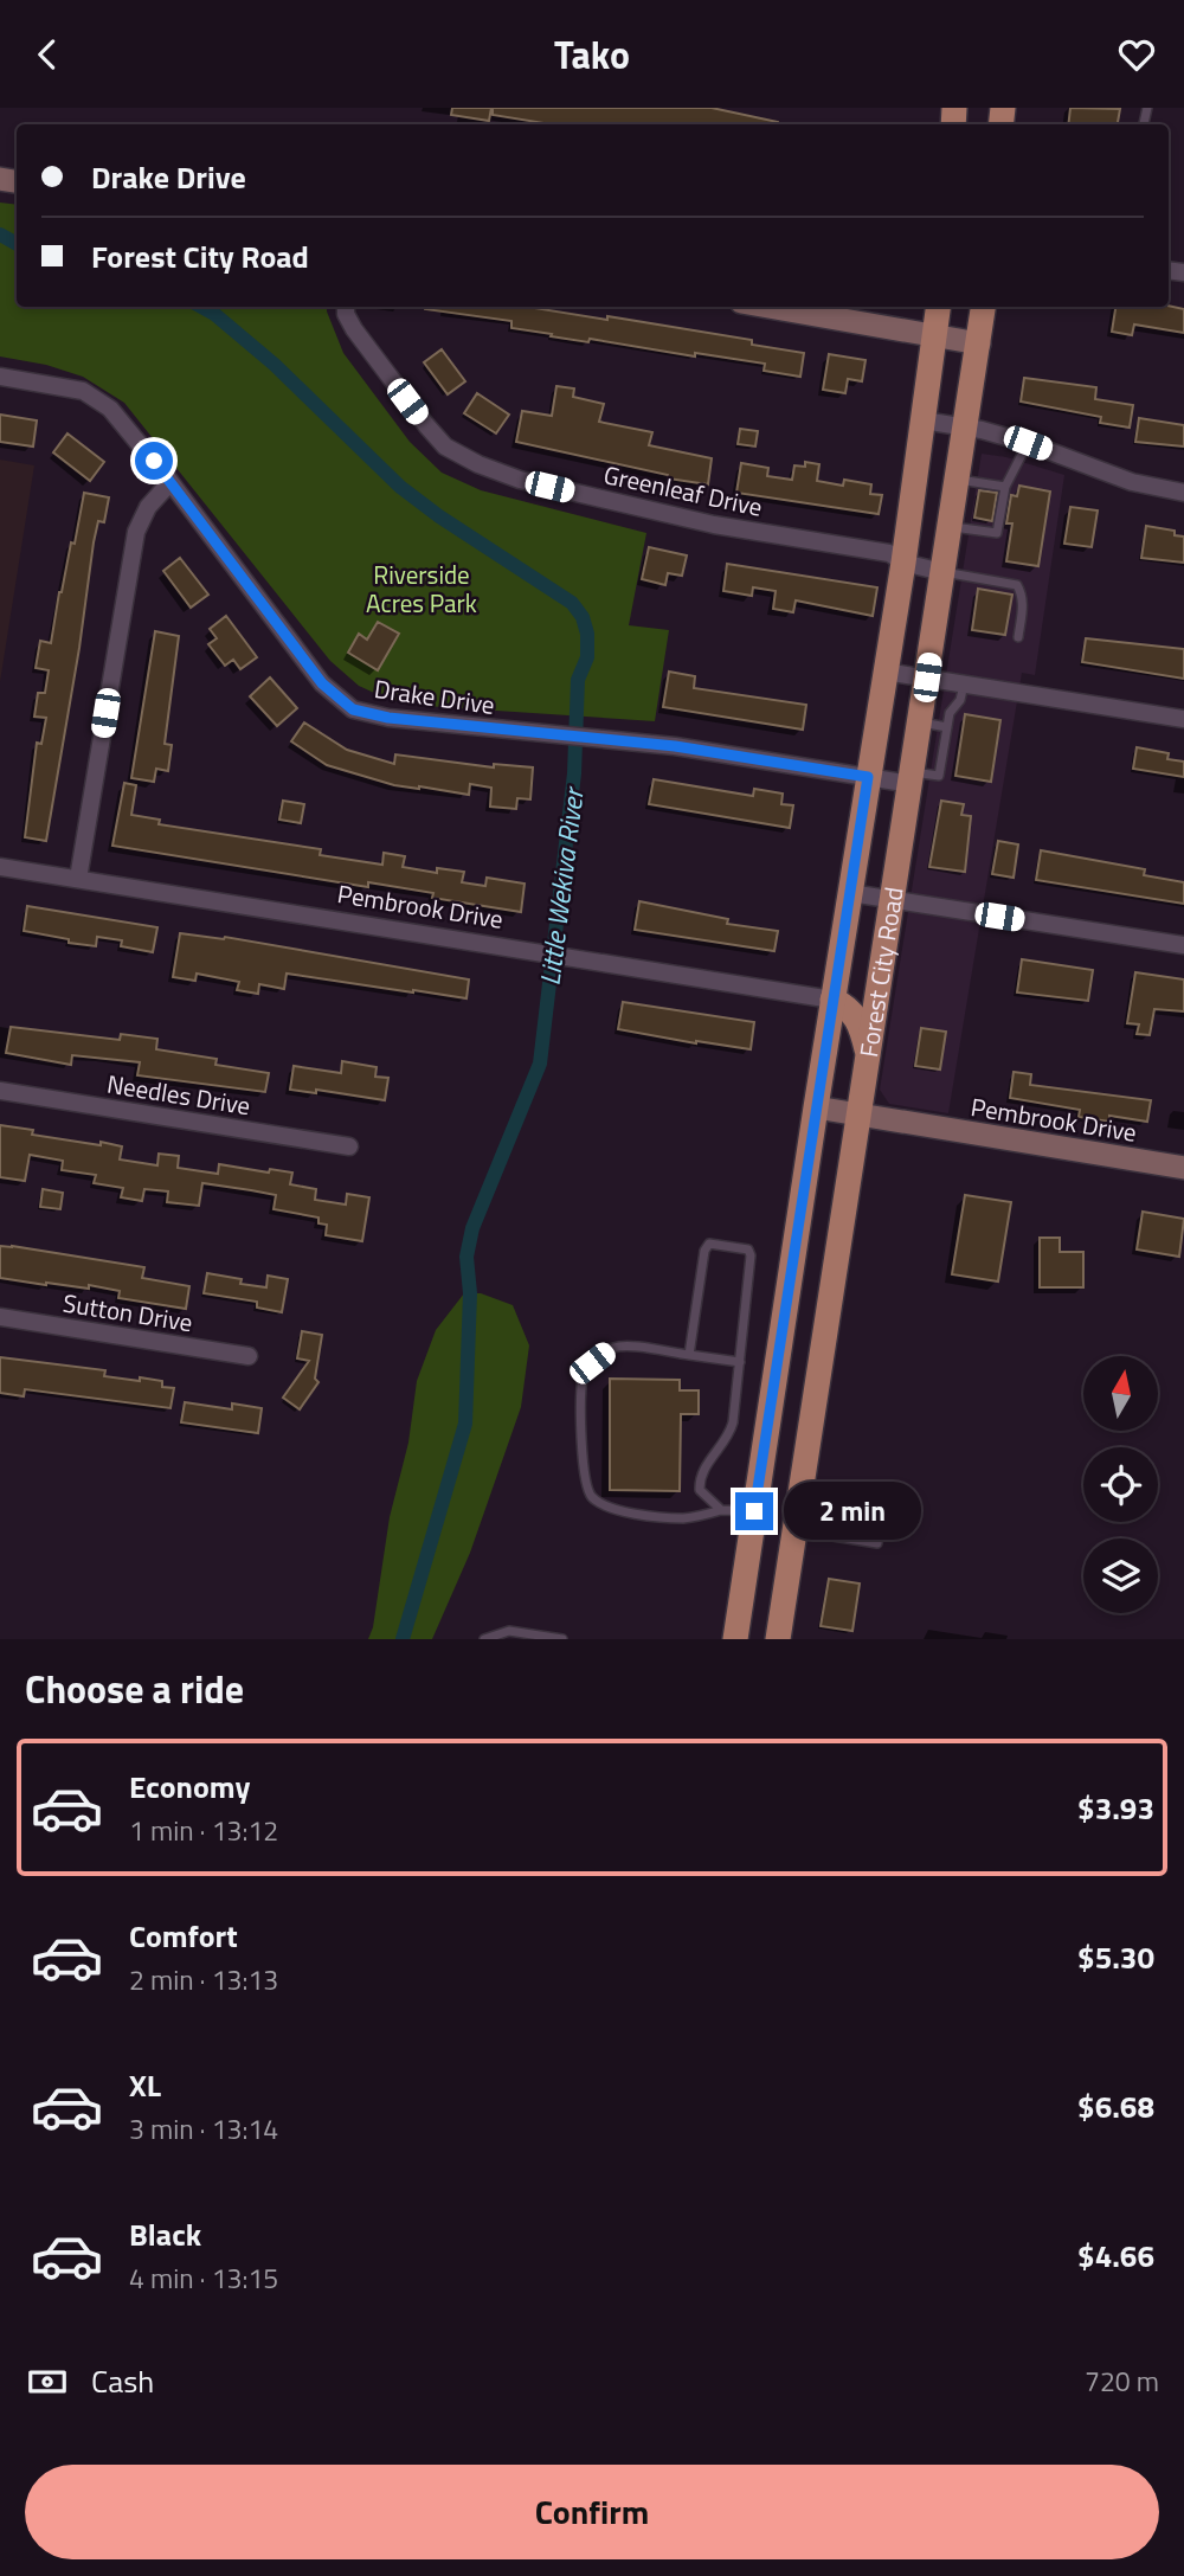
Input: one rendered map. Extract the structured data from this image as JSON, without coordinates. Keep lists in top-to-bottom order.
{
  "streets": {
    "main road": ["Forest City Road"],
    "street": [
      "Greenleaf Drive",
      "Drake Drive",
      "Pembrook Drive",
      "Needles Drive",
      "Sutton Drive"
    ]
  },
  "crossings": [
    ["Greenleaf Drive", "Forest City Road"],
    ["Drake Drive", "Forest City Road"],
    ["Pembrook Drive", "Forest City Road"]
  ],
  "water": ["Little Wekiva River"],
  "parks": ["Riverside Acres Park"],
  "north": "top",
  "page": {
    "header": "Tako",
    "banner": ["Drake Drive", "Forest City Road"],
    "bubble": "2 min",
    "heading": "Choose a ride",
    "list": [
      {
        "name": "Economy",
        "note": "1 min · 13:12",
        "value": "$3.93"
      },
      {
        "name": "Comfort",
        "note": "2 min · 13:13",
        "value": "$5.30"
      },
      {
        "name": "XL",
        "note": "3 min · 13:14",
        "value": "$6.68"
      },
      {
        "name": "Black",
        "note": "4 min · 13:15",
        "value": "$4.66"
      }
    ],
    "pay": ["Cash", "720 m"],
    "buttons": "Confirm"
  }
}
